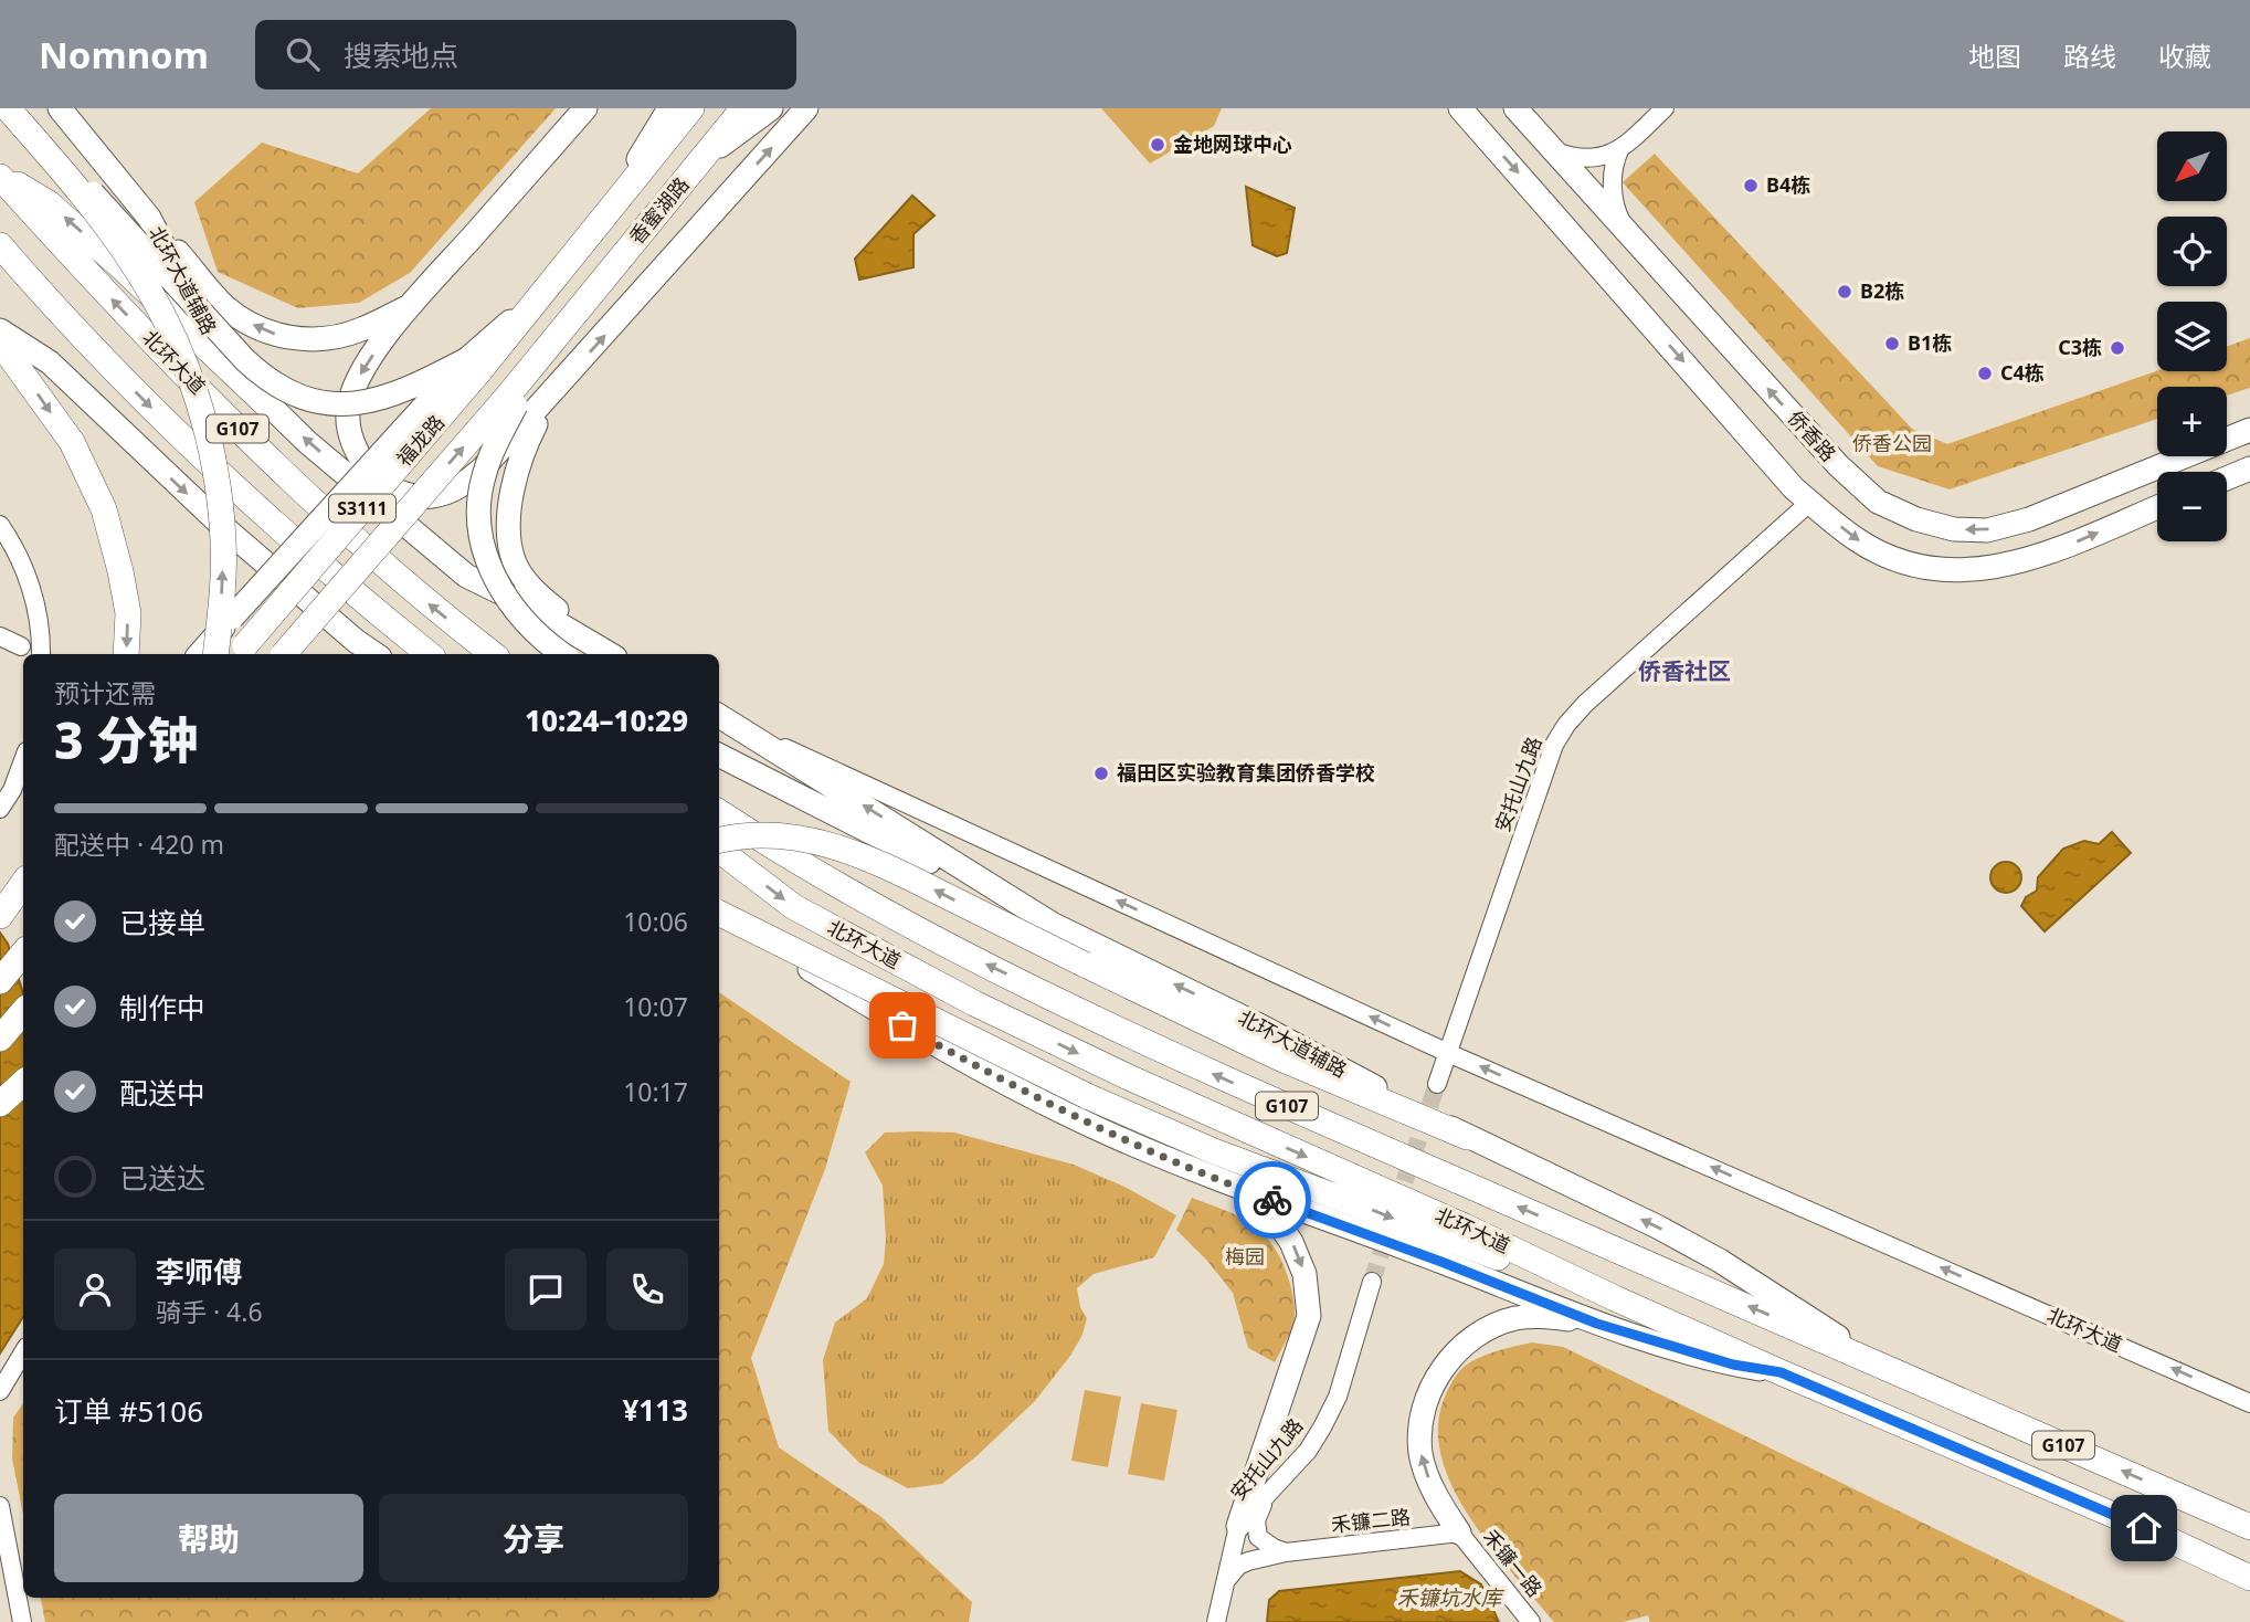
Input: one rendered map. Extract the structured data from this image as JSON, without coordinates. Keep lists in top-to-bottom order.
{
  "streets": {
    "highway": [
      "香蜜湖路",
      "北环大道",
      "G107",
      "福龙路",
      "S3111"
    ],
    "main road": ["北环大道辅路", "侨香路"],
    "street": ["安托山九路", "禾镰二路", "禾镰一路"]
  },
  "crossings": [
    ["香蜜湖路", "福龙路"],
    ["北环大道辅路", "北环大道"],
    ["北环大道", "安托山九路"],
    ["安托山九路", "禾镰二路"],
    ["禾镰二路", "禾镰一路"]
  ],
  "one_way": ["侨香路"],
  "districts": ["侨香社区"],
  "water": ["禾镰坑水库"],
  "parks": ["侨香公园", "梅园"],
  "places": [
    "金地网球中心",
    "B4栋",
    "B2栋",
    "B1栋",
    "C3栋",
    "C4栋",
    "福田区实验教育集团侨香学校"
  ],
  "north": "bottom left",
  "page": {
    "header": "Nomnom",
    "search": "搜索地点",
    "nav": ["地图", "路线", "收藏"],
    "map_buttons": ["+", "−"],
    "heading": ["3 分钟", "预计还需", "10:24–10:29"],
    "panel": [
      "李师傅",
      "骑手 · 4.6",
      "订单 #5106",
      "¥113"
    ],
    "bar": "配送中 · 420 m",
    "list": [
      ["已接单", "10:06"],
      ["制作中", "10:07"],
      ["配送中", "10:17"],
      "已送达"
    ],
    "buttons": ["帮助", "分享"]
  }
}
